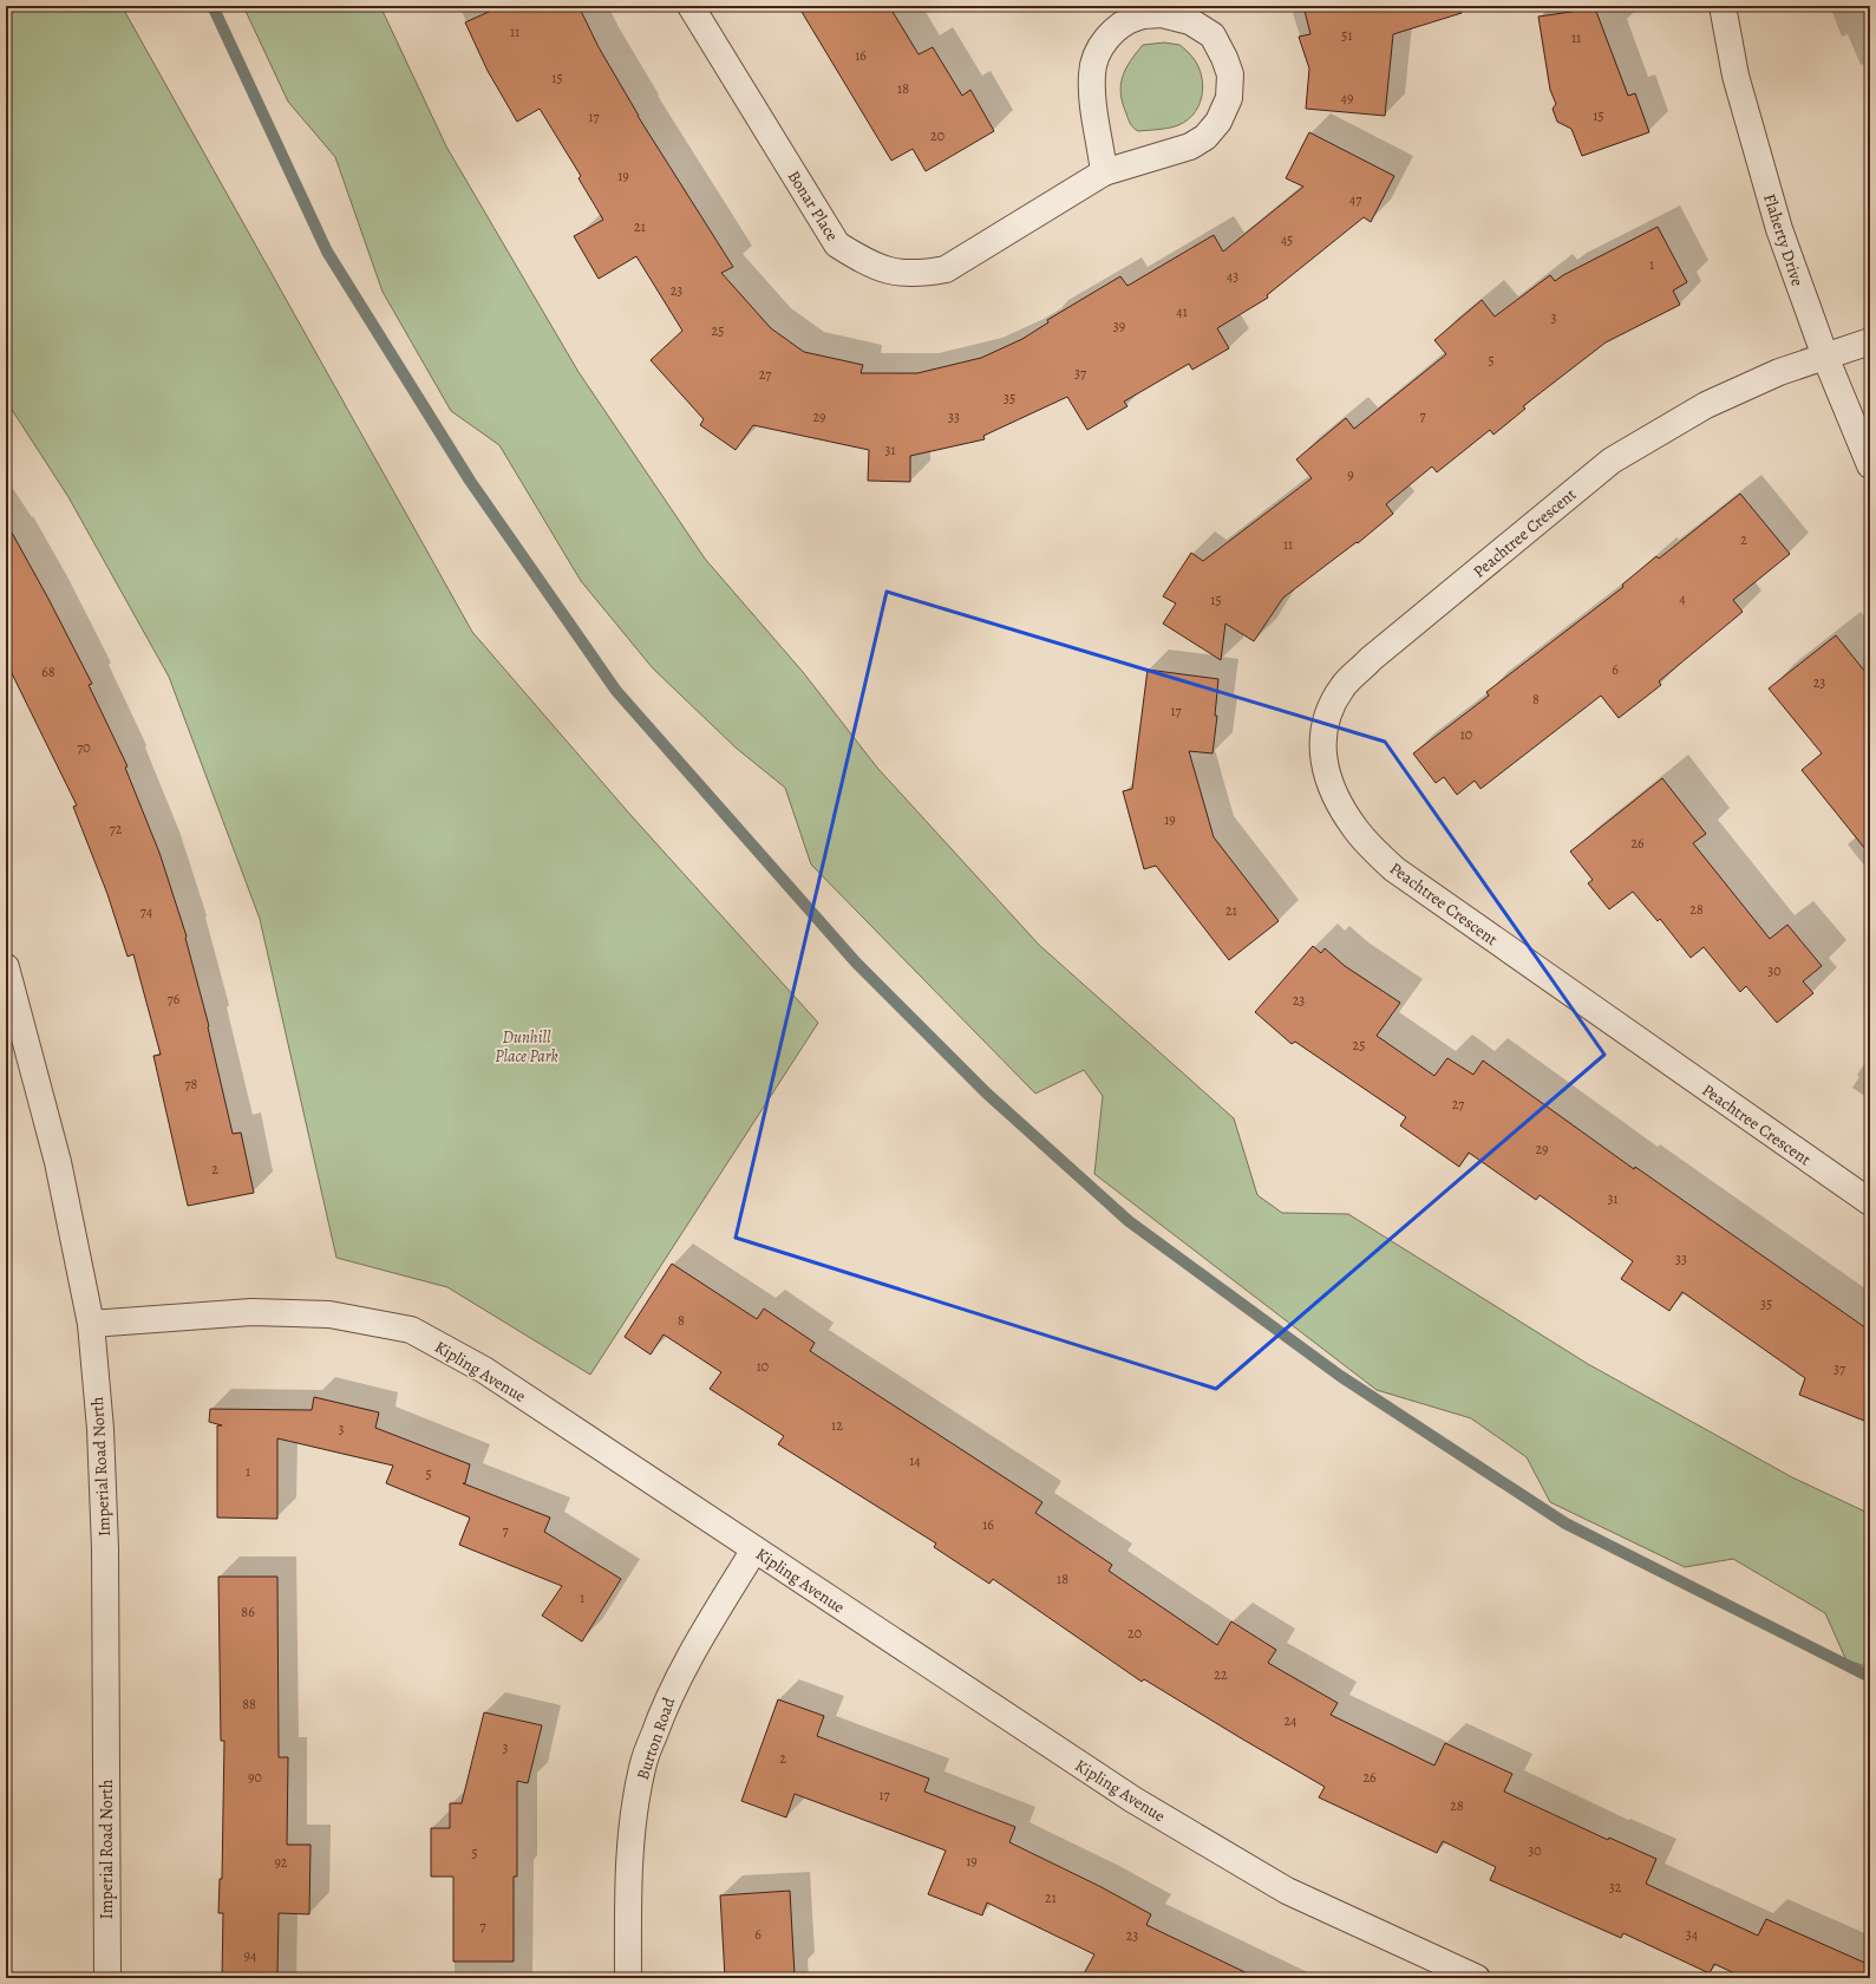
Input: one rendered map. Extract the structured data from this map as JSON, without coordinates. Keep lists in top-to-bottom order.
{
  "streets": {
    "street": [
      "Bonar Place",
      "Flaherty Drive",
      "Peachtree Crescent",
      "Kipling Avenue",
      "Imperial Road North",
      "Burton Road"
    ]
  },
  "crossings": [
    ["Flaherty Drive", "Peachtree Crescent"],
    ["Kipling Avenue", "Imperial Road North"],
    ["Kipling Avenue", "Burton Road"]
  ],
  "parks": ["Dunhill Place Park"],
  "house_numbers": [
    "11",
    "51",
    "11",
    "16",
    "15",
    "18",
    "49",
    "15",
    "17",
    "20",
    "19",
    "47",
    "21",
    "45",
    "1",
    "43",
    "23",
    "41",
    "3",
    "39",
    "25",
    "5",
    "37",
    "27",
    "35",
    "7",
    "29",
    "33",
    "31",
    "9",
    "2",
    "11",
    "4",
    "15",
    "6",
    "68",
    "23",
    "8",
    "17",
    "10",
    "70",
    "19",
    "72",
    "26",
    "28",
    "21",
    "74",
    "30",
    "76",
    "23",
    "25",
    "78",
    "27",
    "29",
    "2",
    "31",
    "33",
    "35",
    "8",
    "10",
    "37",
    "12",
    "3",
    "14",
    "1",
    "5",
    "16",
    "7",
    "18",
    "1",
    "86",
    "20",
    "22",
    "88",
    "24",
    "3",
    "2",
    "90",
    "26",
    "17",
    "28",
    "30",
    "5",
    "19",
    "92",
    "32",
    "21",
    "7",
    "6",
    "34",
    "23",
    "94"
  ]
}
